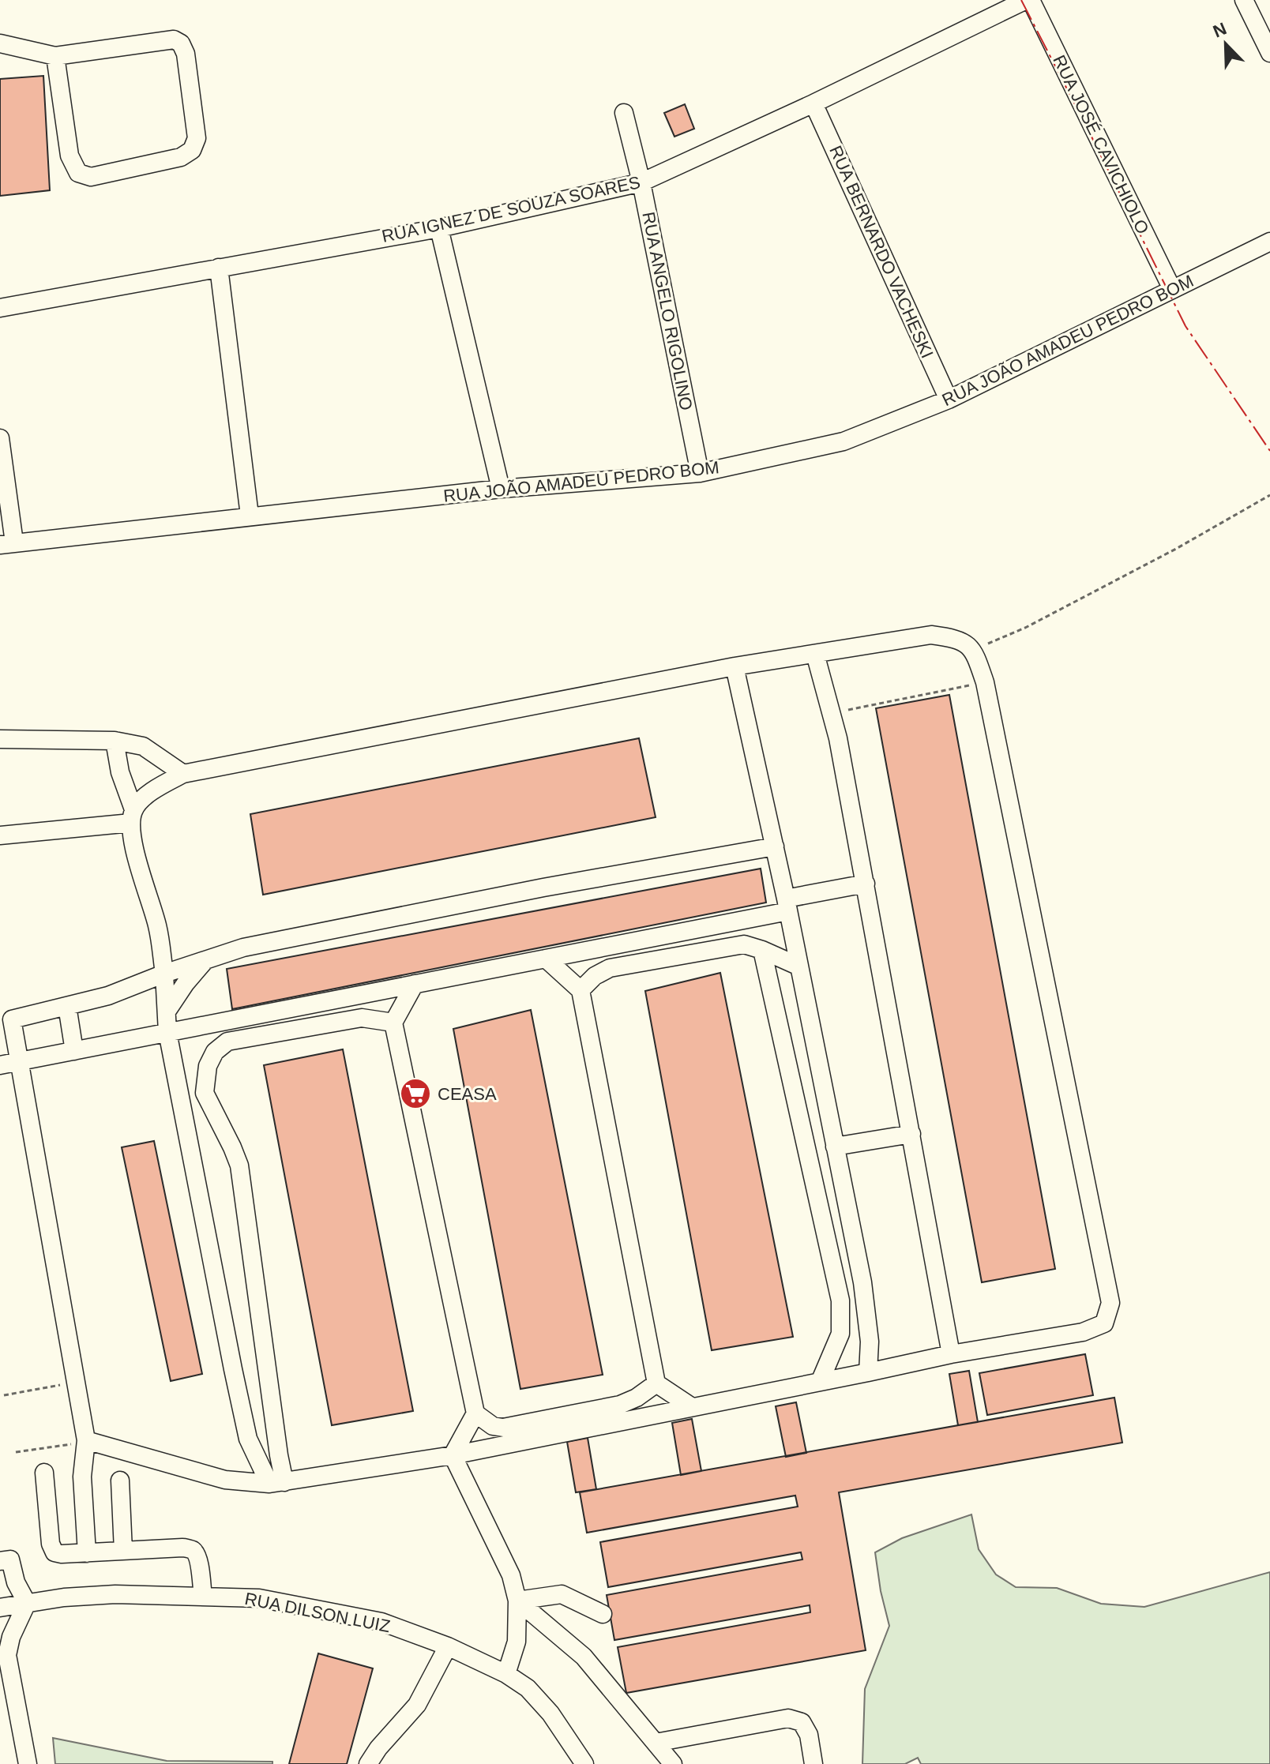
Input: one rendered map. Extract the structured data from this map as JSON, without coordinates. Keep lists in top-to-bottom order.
{
  "streets": {
    "street": [
      "RUA JOSÉ CAVICHIOLO",
      "RUA IGNEZ DE SOUZA SOARES",
      "RUA BERNARDO VACHESKI",
      "RUA ANGELO RIGOLINO",
      "RUA JOÃO AMADEU PEDRO BOM",
      "RUA DILSON LUIZ"
    ]
  },
  "crossings": [
    ["RUA JOSÉ CAVICHIOLO", "RUA IGNEZ DE SOUZA SOARES"],
    ["RUA JOSÉ CAVICHIOLO", "RUA JOÃO AMADEU PEDRO BOM"],
    ["RUA IGNEZ DE SOUZA SOARES", "RUA BERNARDO VACHESKI"],
    ["RUA IGNEZ DE SOUZA SOARES", "RUA ANGELO RIGOLINO"],
    ["RUA BERNARDO VACHESKI", "RUA JOÃO AMADEU PEDRO BOM"],
    ["RUA ANGELO RIGOLINO", "RUA JOÃO AMADEU PEDRO BOM"]
  ],
  "places": {
    "supermarket": ["CEASA"]
  },
  "north": "top left"
}
